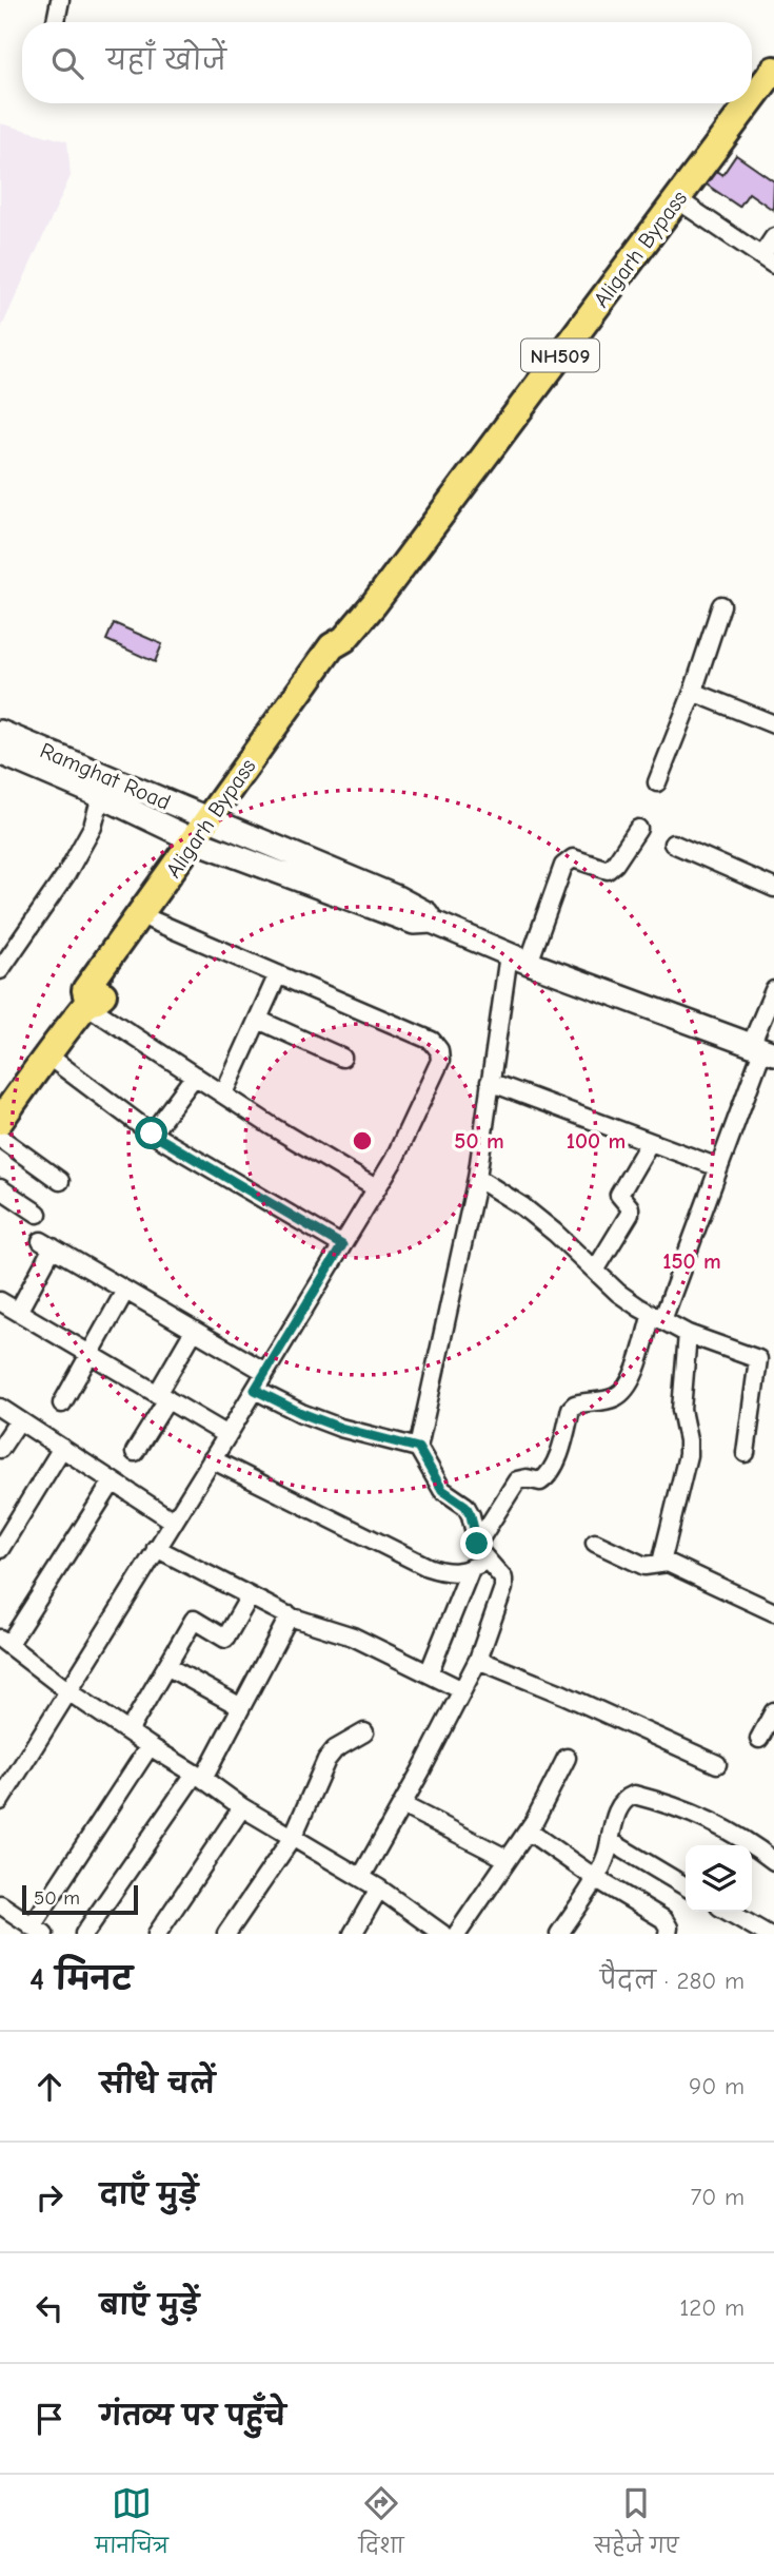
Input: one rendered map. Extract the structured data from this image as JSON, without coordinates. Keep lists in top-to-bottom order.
{
  "streets": {
    "highway": ["Aligarh Bypass", "NH509"],
    "main road": ["Ramghat Road"]
  },
  "crossings": [
    ["Aligarh Bypass", "Ramghat Road"]
  ],
  "scale_bar": "50 m",
  "page": {
    "search": "यहाँ खोजें",
    "scale": "50 m",
    "heading": ["4 मिनट", "पैदल · 280 m"],
    "list": [
      ["सीधे चलें", "90 m"],
      ["दाएँ मुड़ें", "70 m"],
      ["बाएँ मुड़ें", "120 m"],
      "गंतव्य पर पहुँचे"
    ],
    "nav": ["मानचित्र", "दिशा", "सहेजे गए"]
  },
  "rings": ["50 m", "100 m", "150 m"]
}
